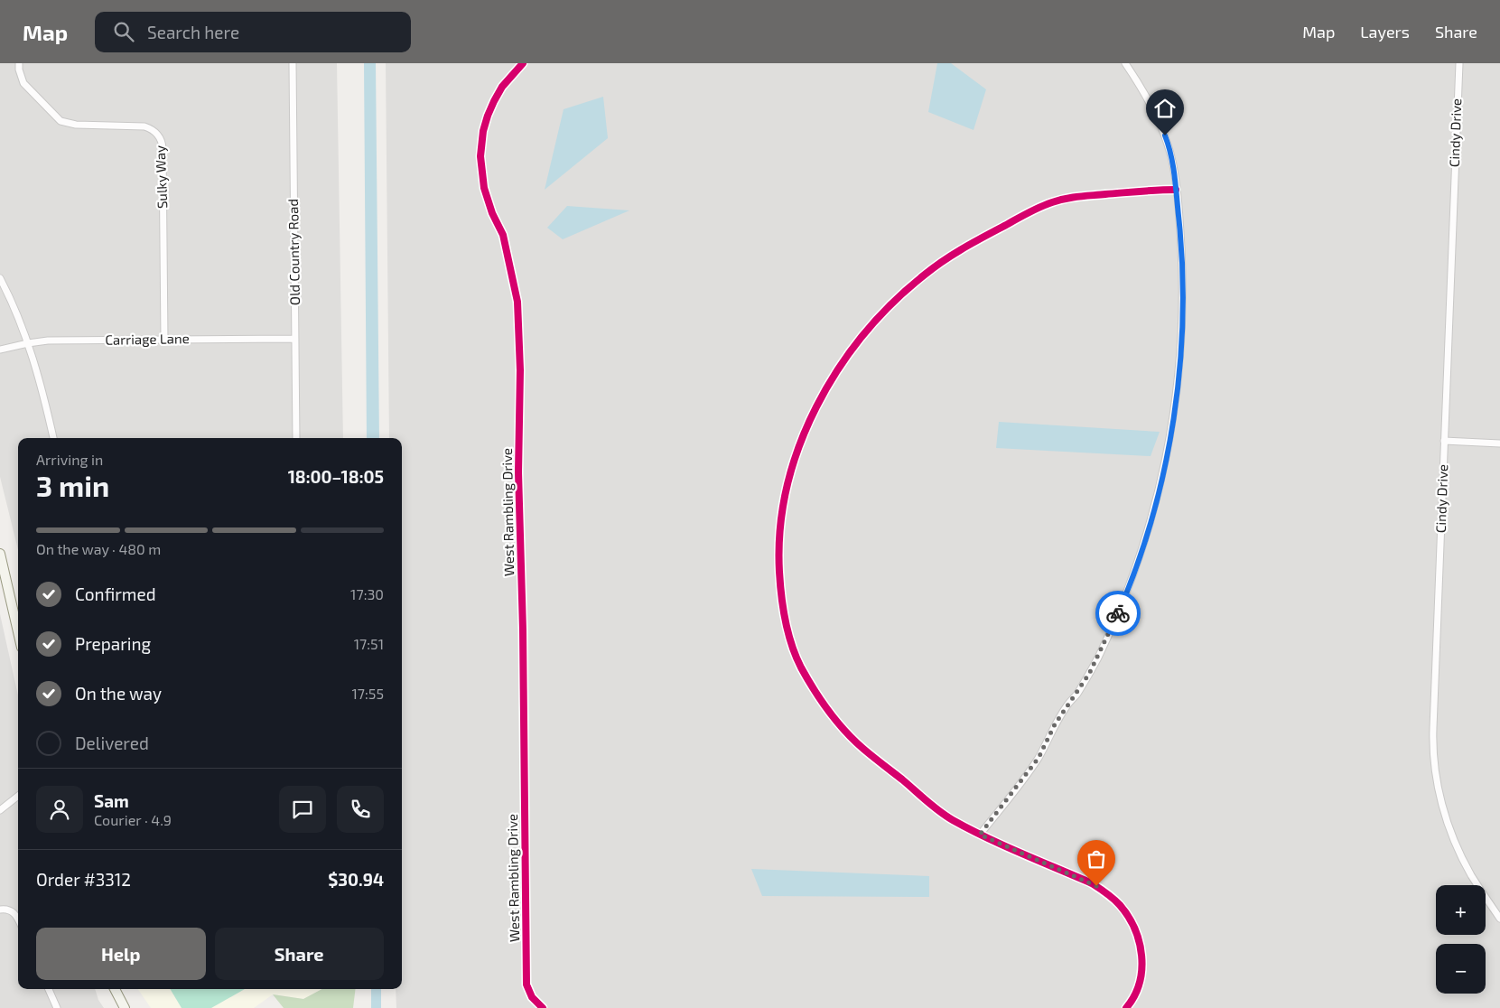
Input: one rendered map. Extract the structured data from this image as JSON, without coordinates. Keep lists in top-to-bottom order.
{
  "streets": {
    "street": [
      "Cindy Drive",
      "Sulky Way",
      "Old Country Road",
      "Carriage Lane",
      "West Rambling Drive"
    ]
  },
  "crossings": [
    ["Sulky Way", "Carriage Lane"],
    ["Old Country Road", "Carriage Lane"]
  ],
  "page": {
    "header": "Map",
    "search": "Search here",
    "nav": ["Map", "Layers", "Share"],
    "heading": ["3 min", "Arriving in", "18:00–18:05"],
    "panel": [
      "Sam",
      "Courier · 4.9",
      "Order #3312",
      "$30.94"
    ],
    "bar": "On the way · 480 m",
    "list": [
      ["Confirmed", "17:30"],
      ["Preparing", "17:51"],
      ["On the way", "17:55"],
      "Delivered"
    ],
    "map_buttons": ["+", "−"],
    "buttons": ["Help", "Share"]
  }
}
